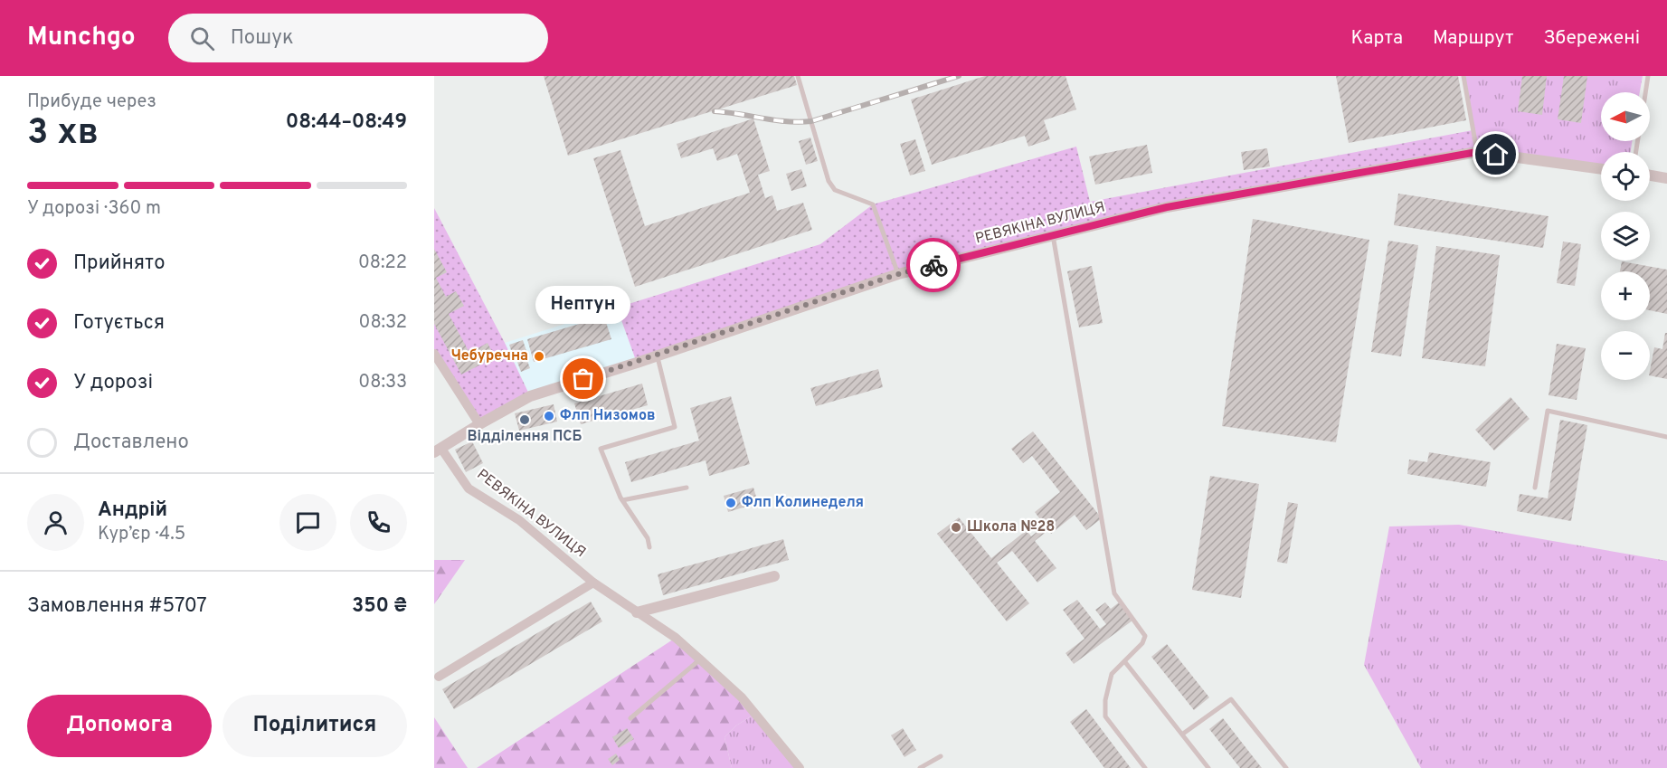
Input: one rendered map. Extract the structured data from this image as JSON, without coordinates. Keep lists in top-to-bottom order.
{
  "streets": {
    "street": ["РЕВЯКІНА ВУЛИЦЯ"]
  },
  "places": [
    "Чебуречна",
    "Нептун",
    "Флп Низомов",
    "Відділення ПСБ",
    "Флп Колинеделя",
    "Школа №28"
  ],
  "north": "left",
  "page": {
    "header": "Munchgo",
    "search": "Пошук",
    "nav": ["Карта", "Маршрут", "Збережені"],
    "heading": ["3 хв", "Прибуде через", "08:44–08:49"],
    "panel": [
      "Андрій",
      "Кур’єр · 4.5",
      "Замовлення #5707",
      "350 ₴"
    ],
    "map_buttons": ["+", "−"],
    "bar": "У дорозі · 360 m",
    "list": [
      ["Прийнято", "08:22"],
      ["Готується", "08:32"],
      ["У дорозі", "08:33"],
      "Доставлено"
    ],
    "bubble": "Нептун",
    "buttons": ["Допомога", "Поділитися"]
  }
}
